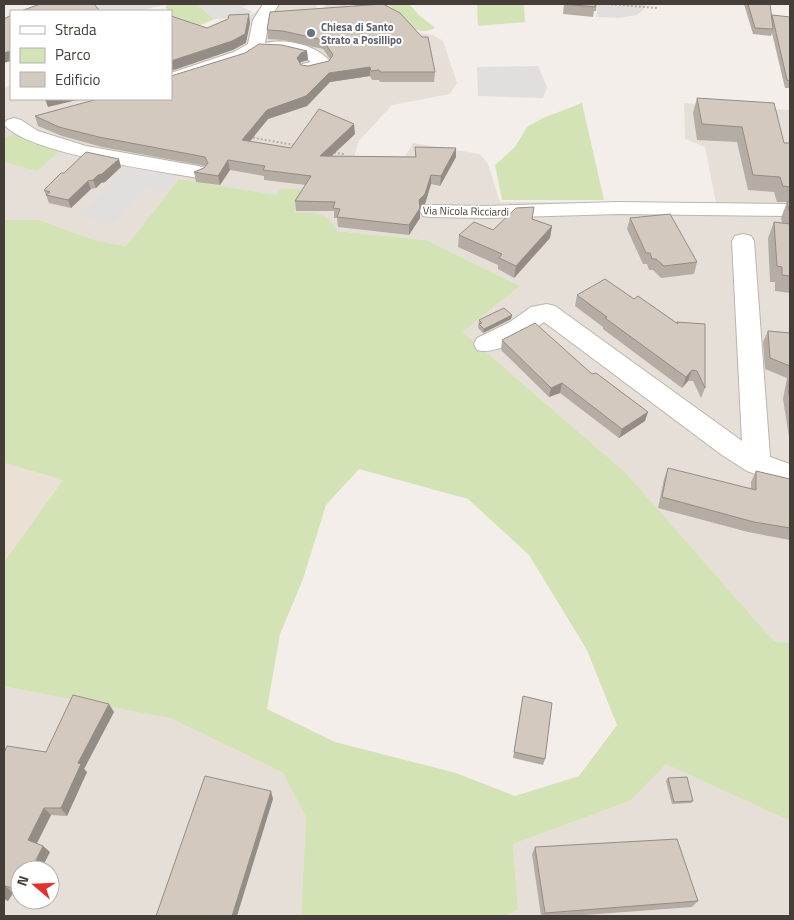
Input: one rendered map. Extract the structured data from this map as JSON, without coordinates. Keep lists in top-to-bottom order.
{
  "streets": {
    "street": ["Via Nicola Ricciardi"]
  },
  "places": ["Chiesa di Santo Strato a Posillipo"],
  "legend": ["Strada", "Parco", "Edificio"],
  "north": "left"
}
